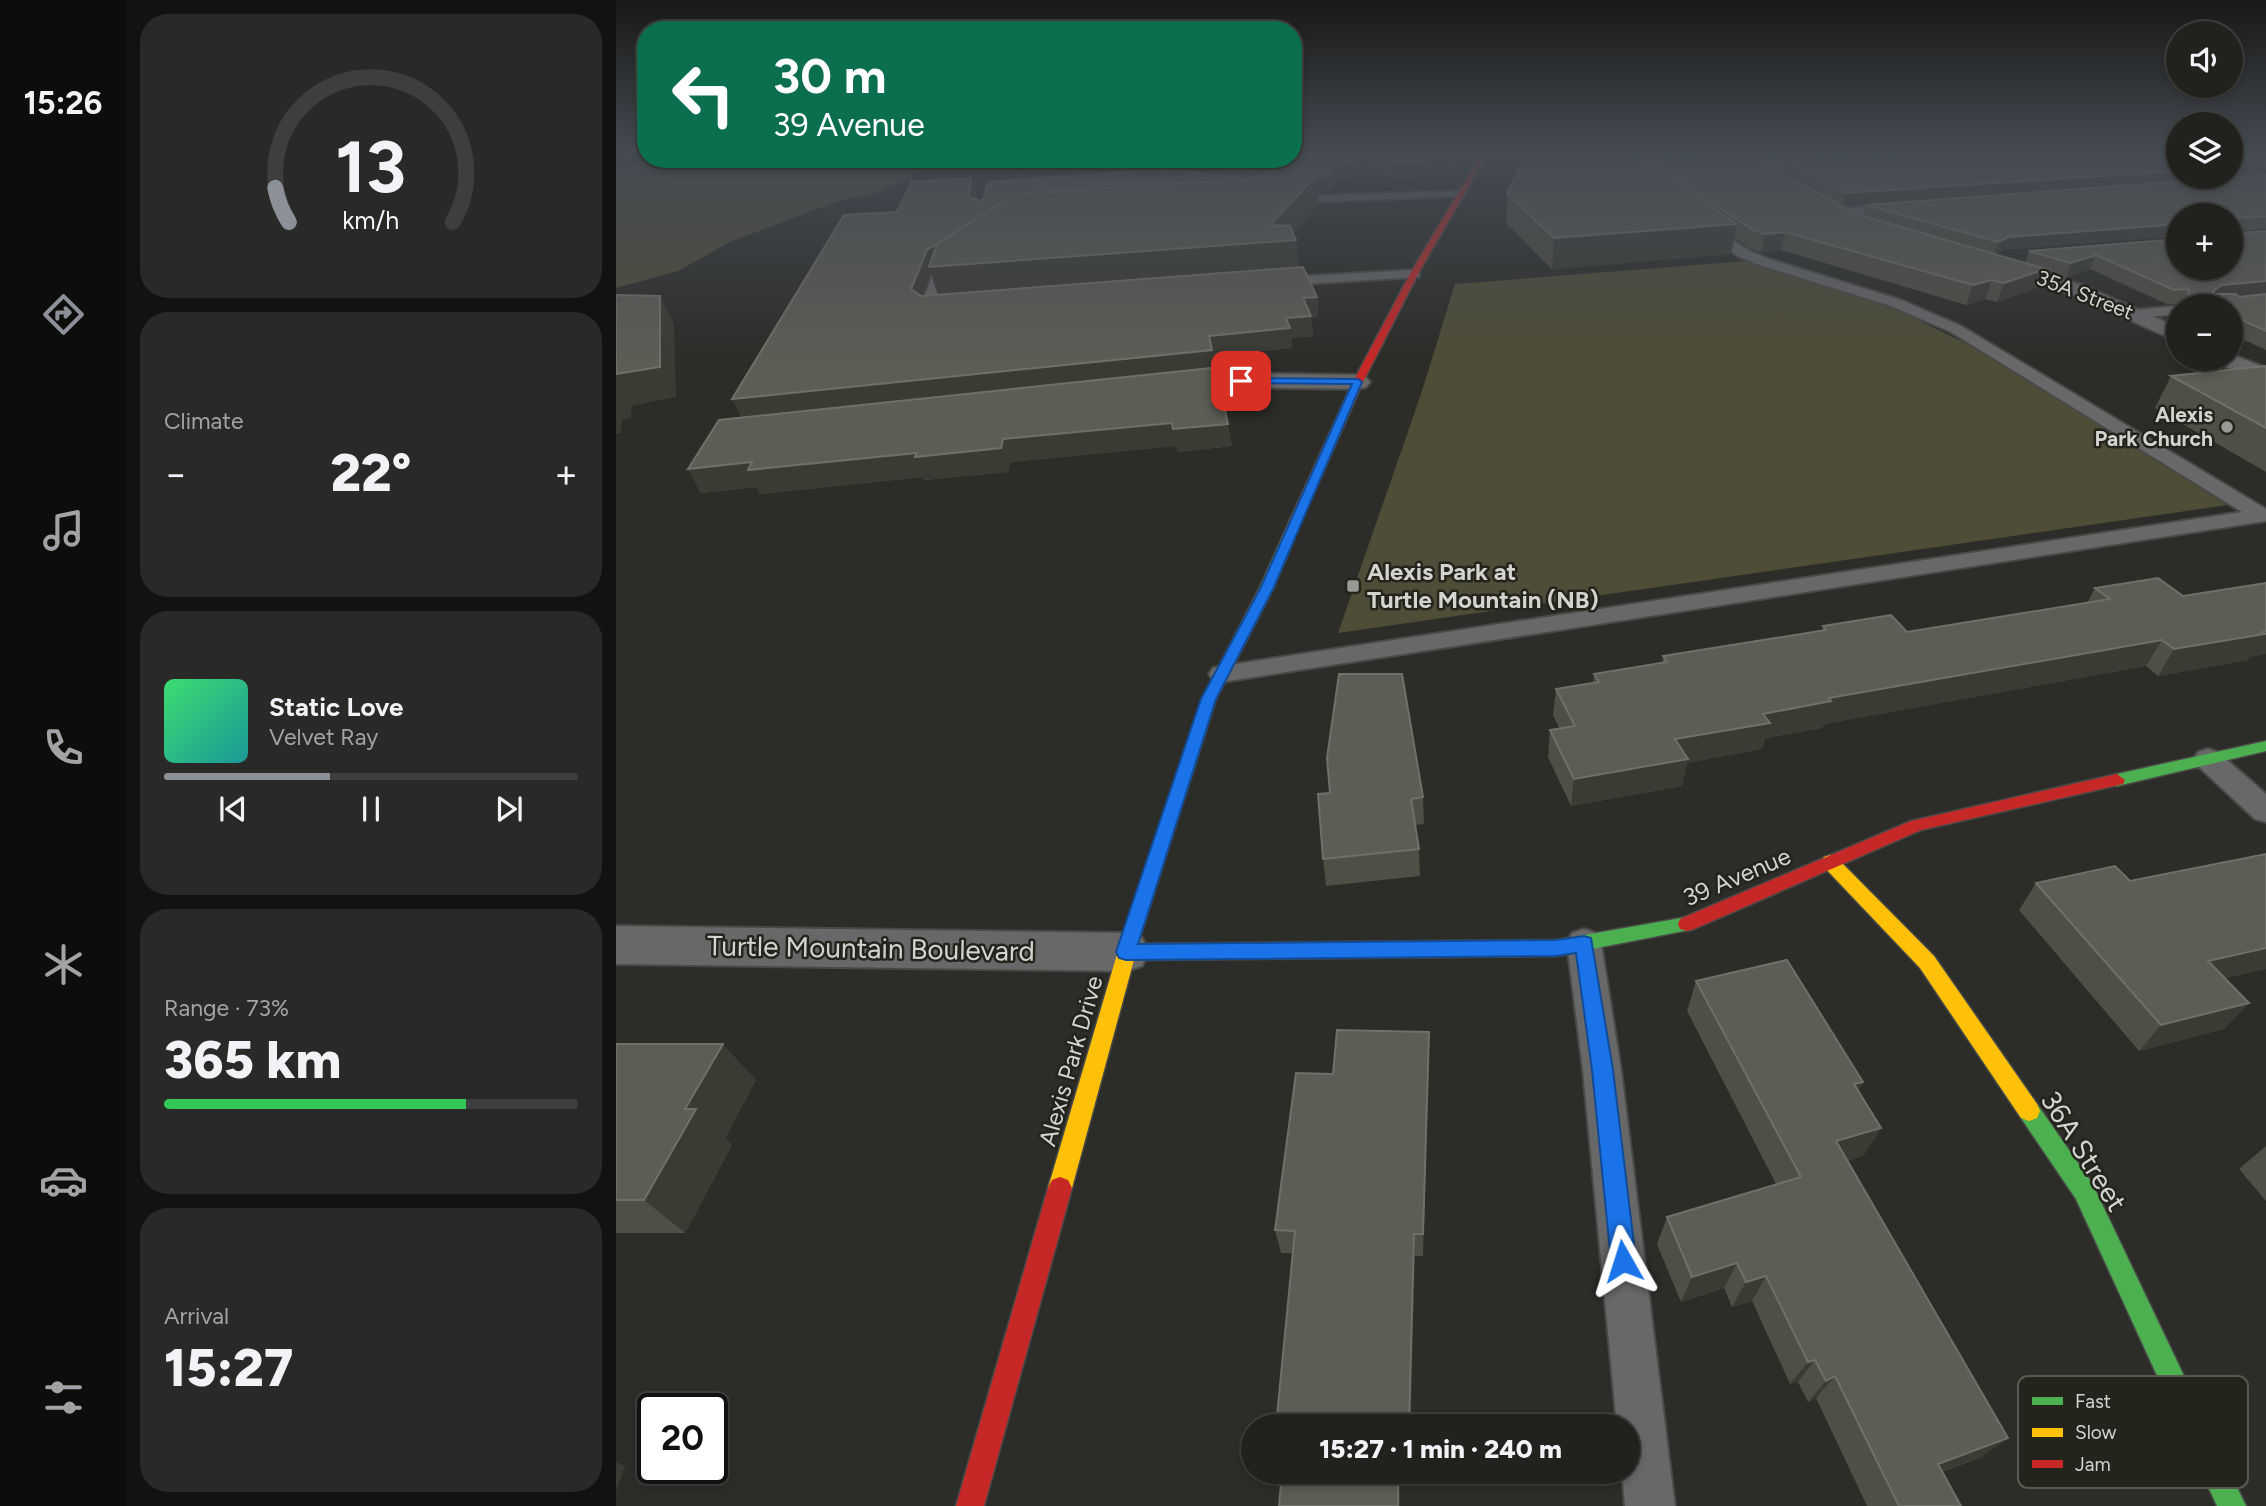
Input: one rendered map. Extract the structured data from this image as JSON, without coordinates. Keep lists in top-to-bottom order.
{
  "streets": {
    "street": [
      "35A Street",
      "39 Avenue",
      "Turtle Mountain Boulevard",
      "Alexis Park Drive",
      "36A Street"
    ]
  },
  "crossings": [
    ["39 Avenue", "Turtle Mountain Boulevard"],
    ["39 Avenue", "Alexis Park Drive"],
    ["39 Avenue", "36A Street"],
    ["Turtle Mountain Boulevard", "Alexis Park Drive"]
  ],
  "places": {
    "other": ["Alexis Park Church"],
    "transit": ["Alexis Park at Turtle Mountain (NB)"]
  },
  "legend": ["Fast", "Slow", "Jam"],
  "page": {
    "tabs": "15:26",
    "map_buttons": ["+", "−"],
    "turn": ["30 m", "39 Avenue"],
    "tile": [
      "Climate",
      ["Range · 73%", "365 km"],
      ["Arrival", "15:27"]
    ],
    "heat": ["−", "22°", "+"],
    "song": ["Static Love", "Velvet Ray"],
    "limit": "20",
    "trip": "15:27 · 1 min · 240 m",
    "gauge": ["13", "km/h"]
  }
}
